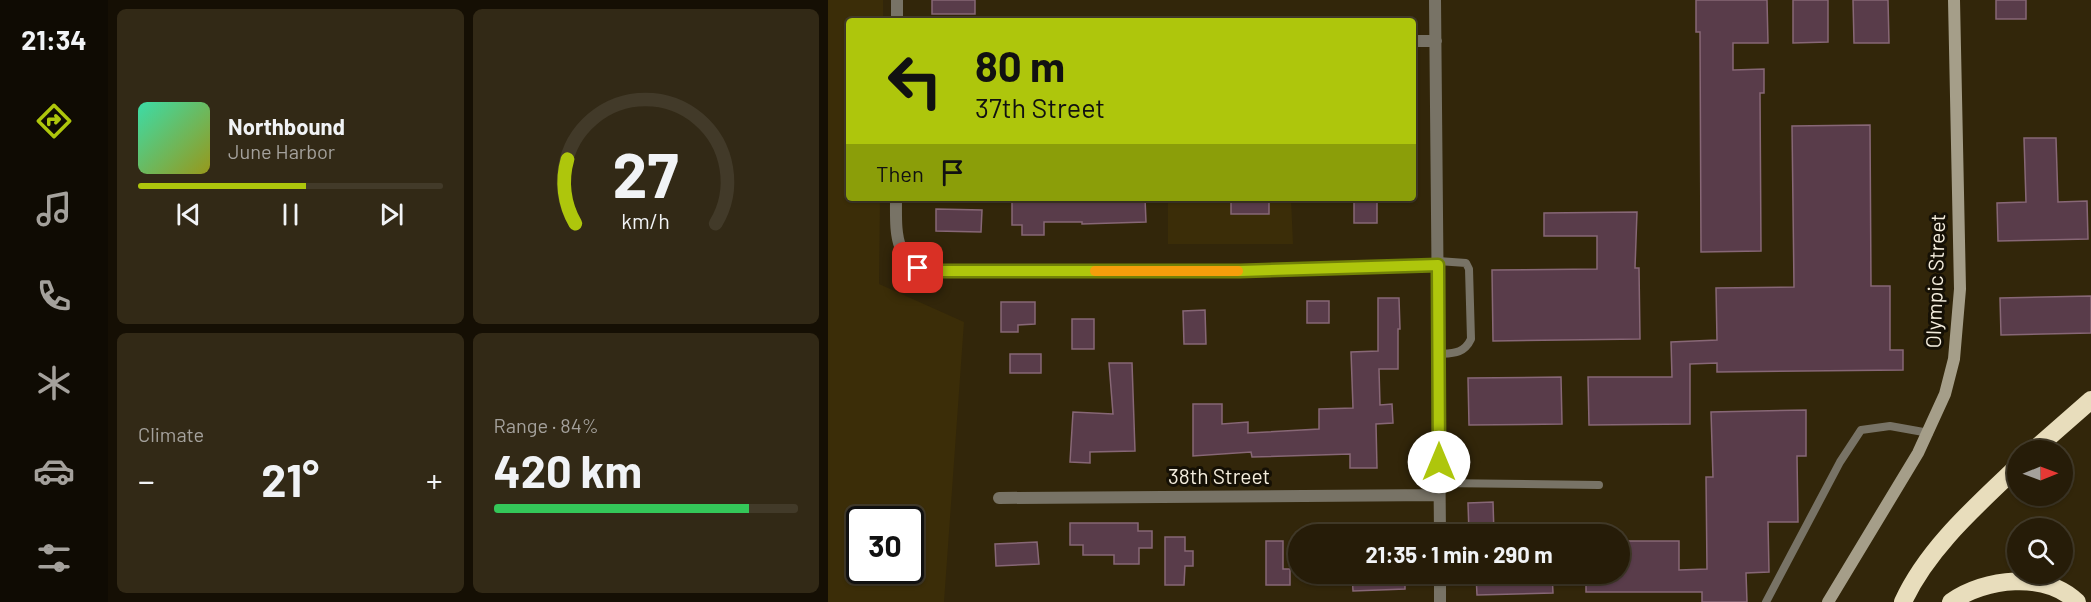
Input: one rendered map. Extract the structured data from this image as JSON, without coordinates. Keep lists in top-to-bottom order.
{
  "streets": {
    "main road": ["Olympic Street"],
    "street": ["38th Street"]
  },
  "north": "right",
  "page": {
    "tabs": "21:34",
    "turn": ["80 m", "37th Street"],
    "song": ["Northbound", "June Harbor"],
    "then": "Then",
    "tile": [
      "Climate",
      ["Range · 84%", "420 km"]
    ],
    "heat": ["−", "21°", "+"],
    "limit": "30",
    "trip": "21:35 · 1 min · 290 m",
    "gauge": ["27", "km/h"]
  }
}
